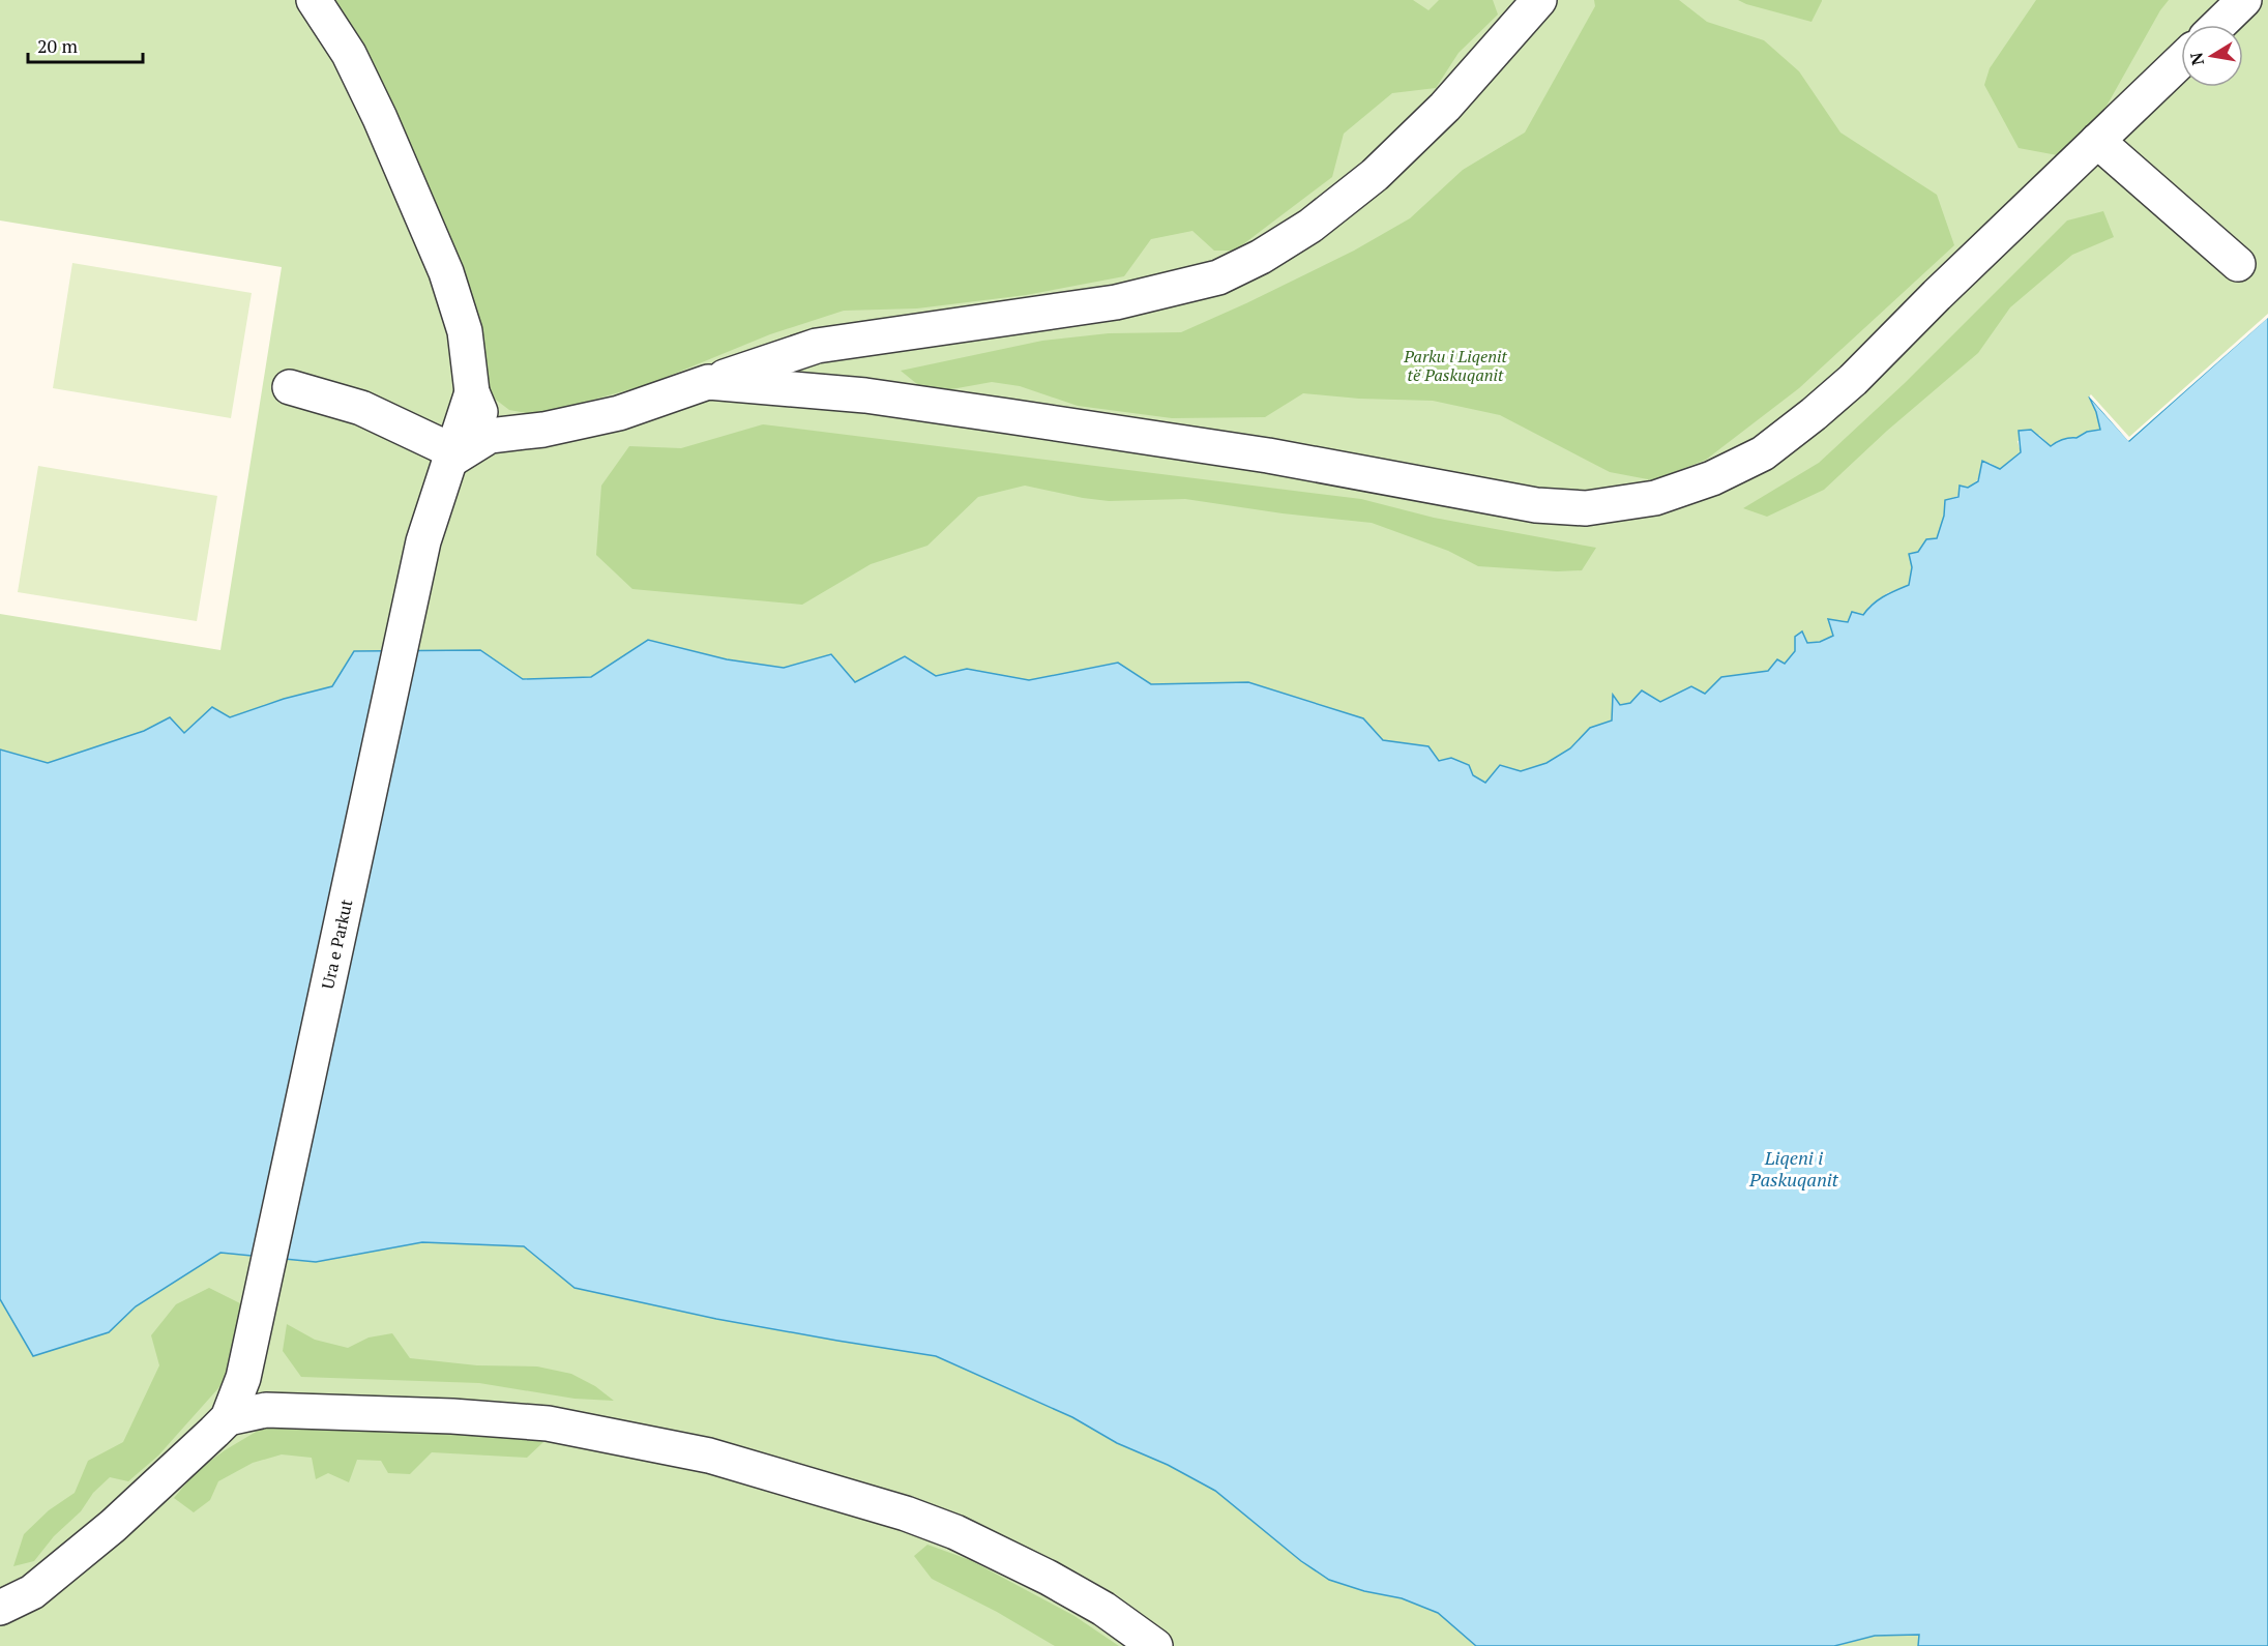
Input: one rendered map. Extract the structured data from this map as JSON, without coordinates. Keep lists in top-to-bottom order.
{
  "streets": {
    "street": ["Ura e Parkut"]
  },
  "water": ["Liqeni i Paskuqanit"],
  "parks": ["Parku i Liqenit të Paskuqanit"],
  "scale_bar": "20 m",
  "north": "left"
}
